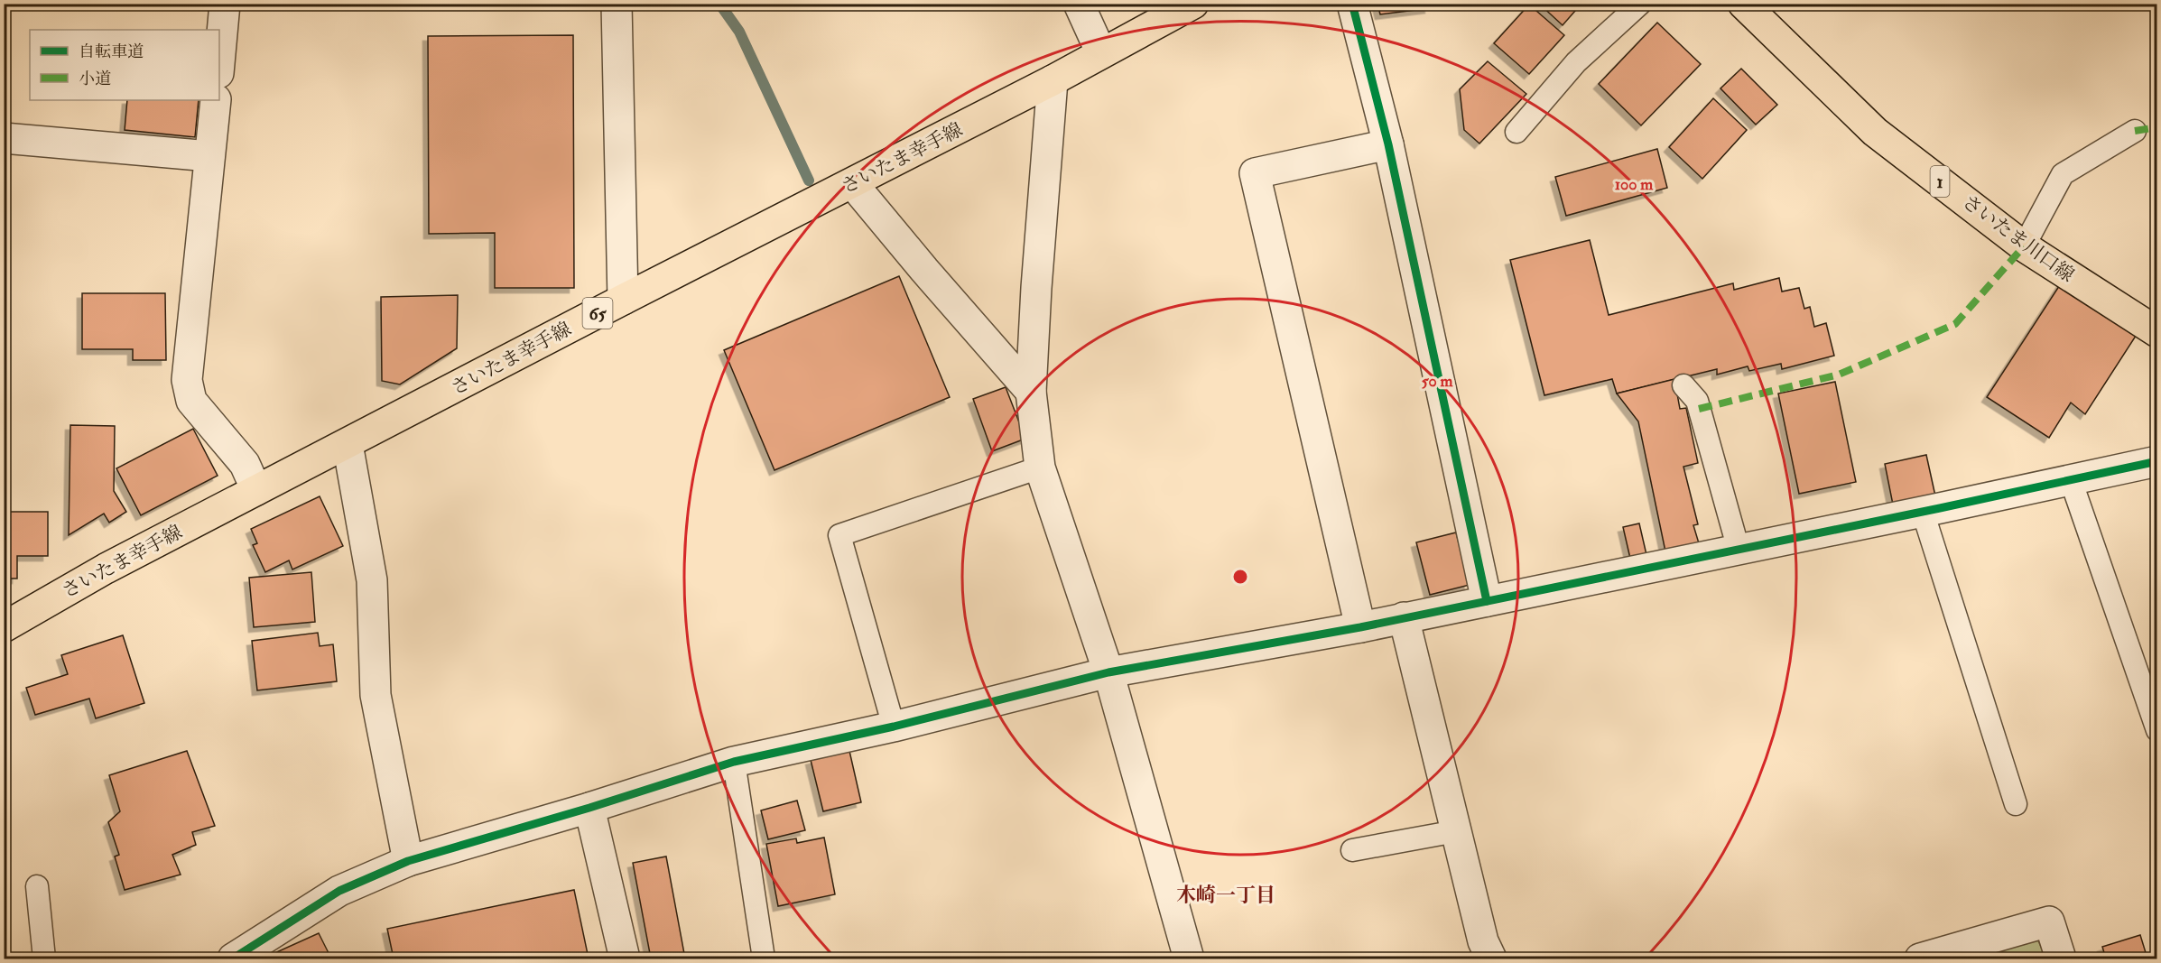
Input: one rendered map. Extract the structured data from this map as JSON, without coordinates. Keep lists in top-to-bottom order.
{
  "streets": {
    "main road": [
      "さいたま幸手線",
      "1",
      "さいたま川口線",
      "65"
    ]
  },
  "districts": ["木崎一丁目"],
  "legend": ["自転車道", "小道"],
  "rings": ["100 m", "50 m"]
}
